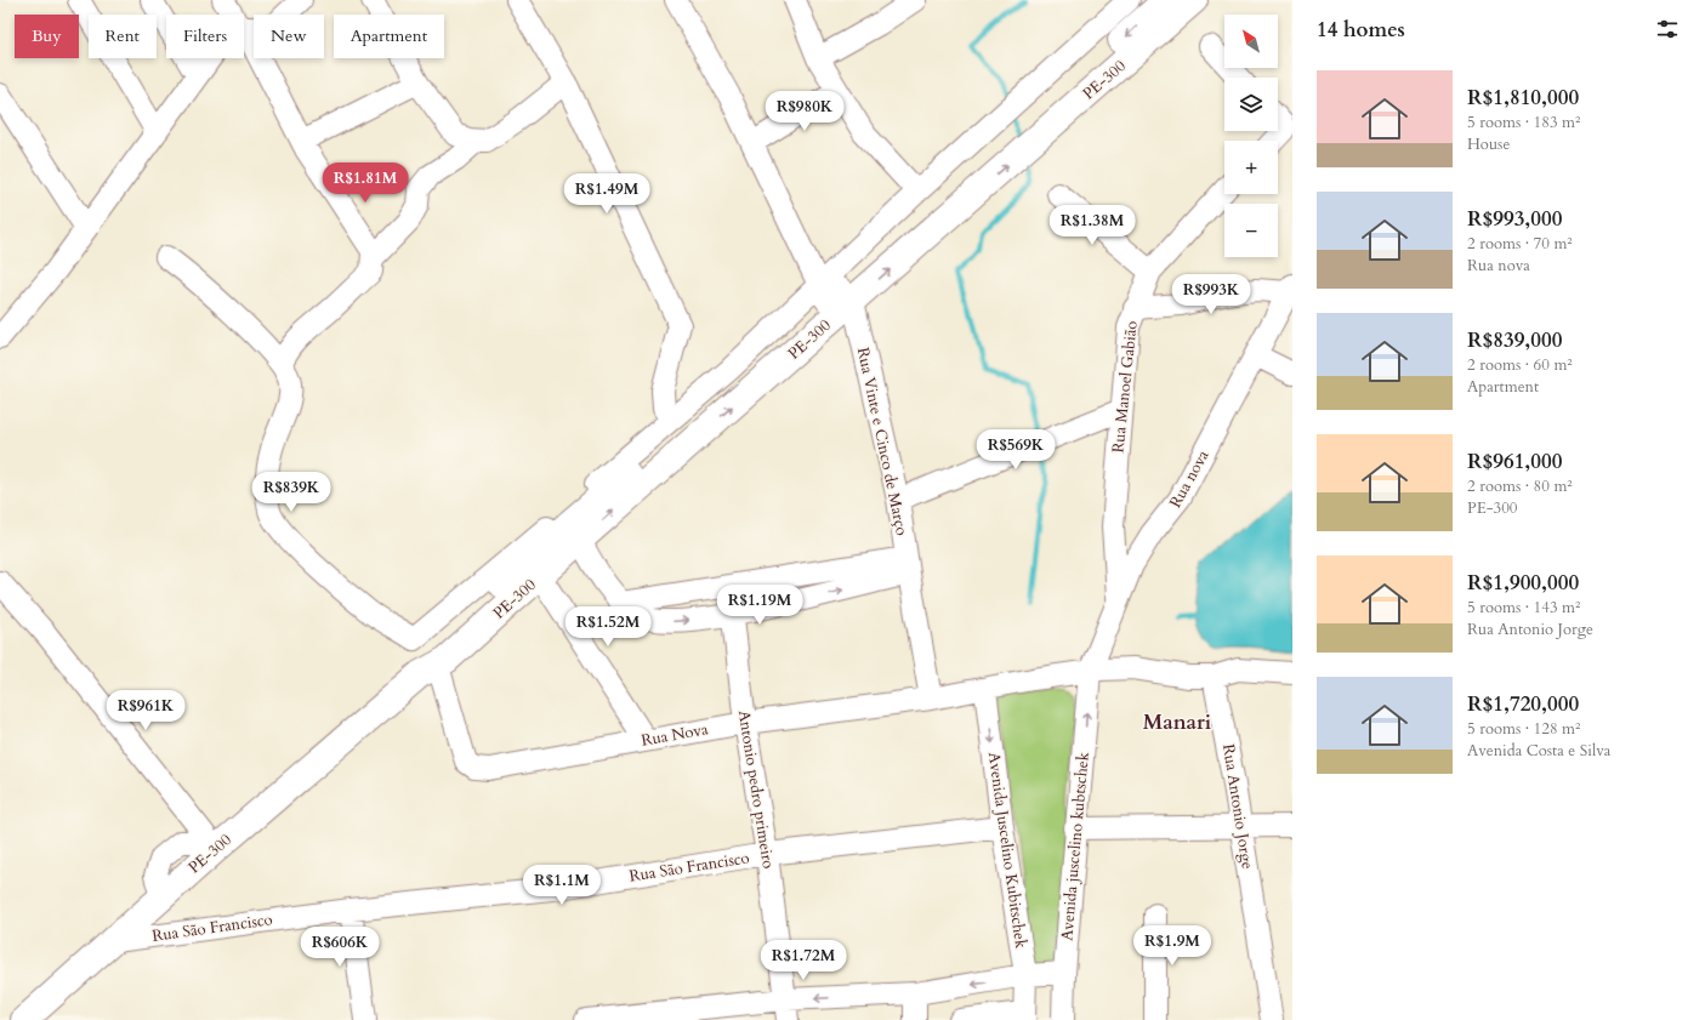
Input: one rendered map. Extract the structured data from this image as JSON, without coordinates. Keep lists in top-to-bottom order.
{
  "streets": {
    "main road": ["PE-300"],
    "street": [
      "Rua Manoel Gabião",
      "Rua Vinte e Cinco de Março",
      "Rua nova",
      "Rua Nova",
      "Antonio pedro primeiro",
      "Rua Antonio Jorge",
      "Avenida juscelino kubtschek",
      "Avenida Juscelino Kubitschek",
      "Rua São Francisco"
    ]
  },
  "crossings": [
    ["PE-300", "Rua Vinte e Cinco de Março"],
    ["PE-300", "Rua Nova"],
    ["PE-300", "Rua São Francisco"],
    ["Rua Manoel Gabião", "Rua Vinte e Cinco de Março"],
    ["Rua Manoel Gabião", "Rua nova"],
    ["Rua Vinte e Cinco de Março", "Rua Nova"],
    ["Rua nova", "Avenida juscelino kubtschek"],
    ["Rua Nova", "Antonio pedro primeiro"],
    ["Rua Nova", "Avenida Juscelino Kubitschek"],
    ["Antonio pedro primeiro", "Rua São Francisco"],
    ["Avenida Juscelino Kubitschek", "Rua São Francisco"]
  ],
  "one_way": ["Avenida juscelino kubtschek", "Avenida Juscelino Kubitschek"],
  "districts": ["Manari"],
  "north": "top left",
  "page": {
    "heading": "14 homes",
    "map_buttons": ["+", "−"],
    "chip": [
      "Buy",
      "Rent",
      "Filters",
      "New",
      "Apartment"
    ],
    "list": [
      {
        "name": "R$1,810,000",
        "note": "5 rooms · 183 m² · House"
      },
      {
        "name": "R$993,000",
        "note": "2 rooms · 70 m² · Rua nova"
      },
      {
        "name": "R$839,000",
        "note": "2 rooms · 60 m² · Apartment"
      },
      {
        "name": "R$961,000",
        "note": "2 rooms · 80 m² · PE-300"
      },
      {
        "name": "R$1,900,000",
        "note": "5 rooms · 143 m² · Rua Antonio Jorge"
      },
      {
        "name": "R$1,720,000",
        "note": "5 rooms · 128 m² · Avenida Costa e Silva"
      }
    ],
    "price": [
      "R$980K",
      "R$1.81M",
      "R$1.49M",
      "R$1.38M",
      "R$993K",
      "R$569K",
      "R$839K",
      "R$1.19M",
      "R$1.52M",
      "R$961K",
      "R$1.1M",
      "R$1.9M",
      "R$606K",
      "R$1.72M"
    ]
  }
}
